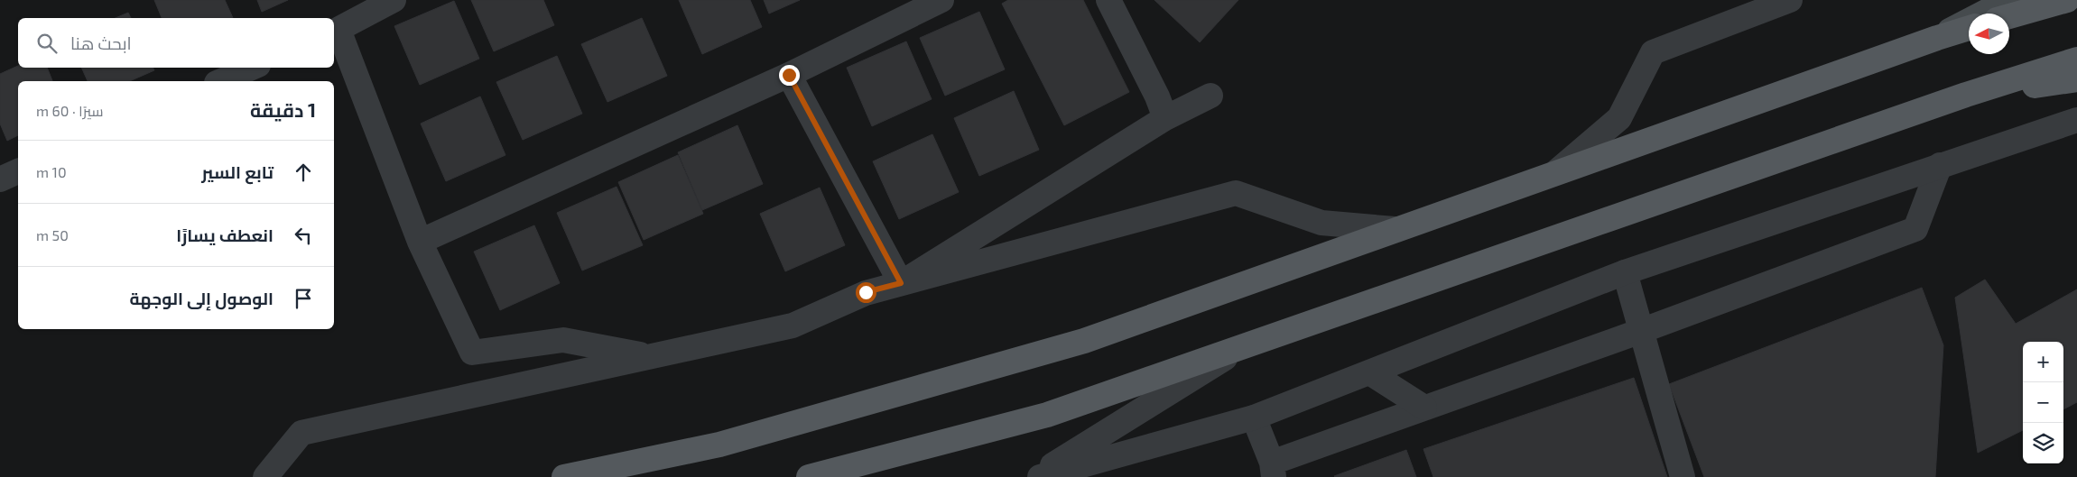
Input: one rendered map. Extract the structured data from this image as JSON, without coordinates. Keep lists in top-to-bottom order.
{
  "north": "left",
  "page": {
    "search": "ابحث هنا",
    "heading": ["1 دقيقة", "سيرًا · 60 m"],
    "list": [
      ["تابع السير", "10 m"],
      ["انعطف يسارًا", "50 m"],
      "الوصول إلى الوجهة"
    ],
    "map_buttons": ["+", "−"]
  }
}
